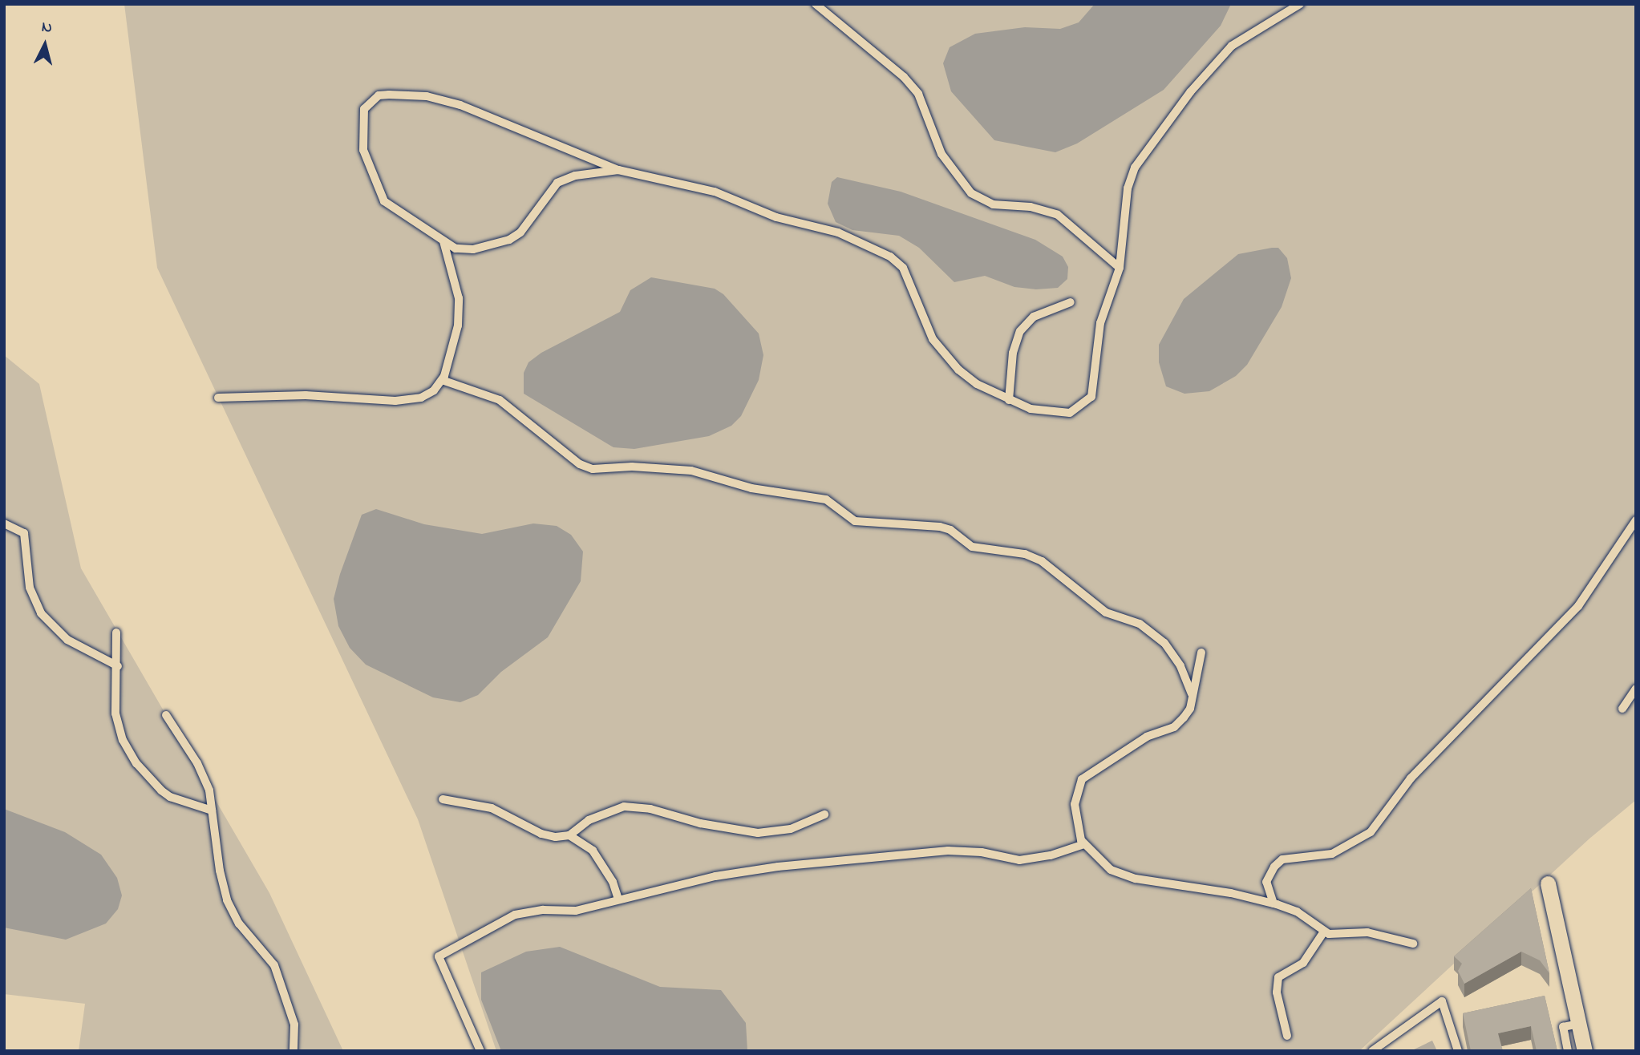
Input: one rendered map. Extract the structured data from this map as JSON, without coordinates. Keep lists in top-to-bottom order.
{
  "north": "top"
}
